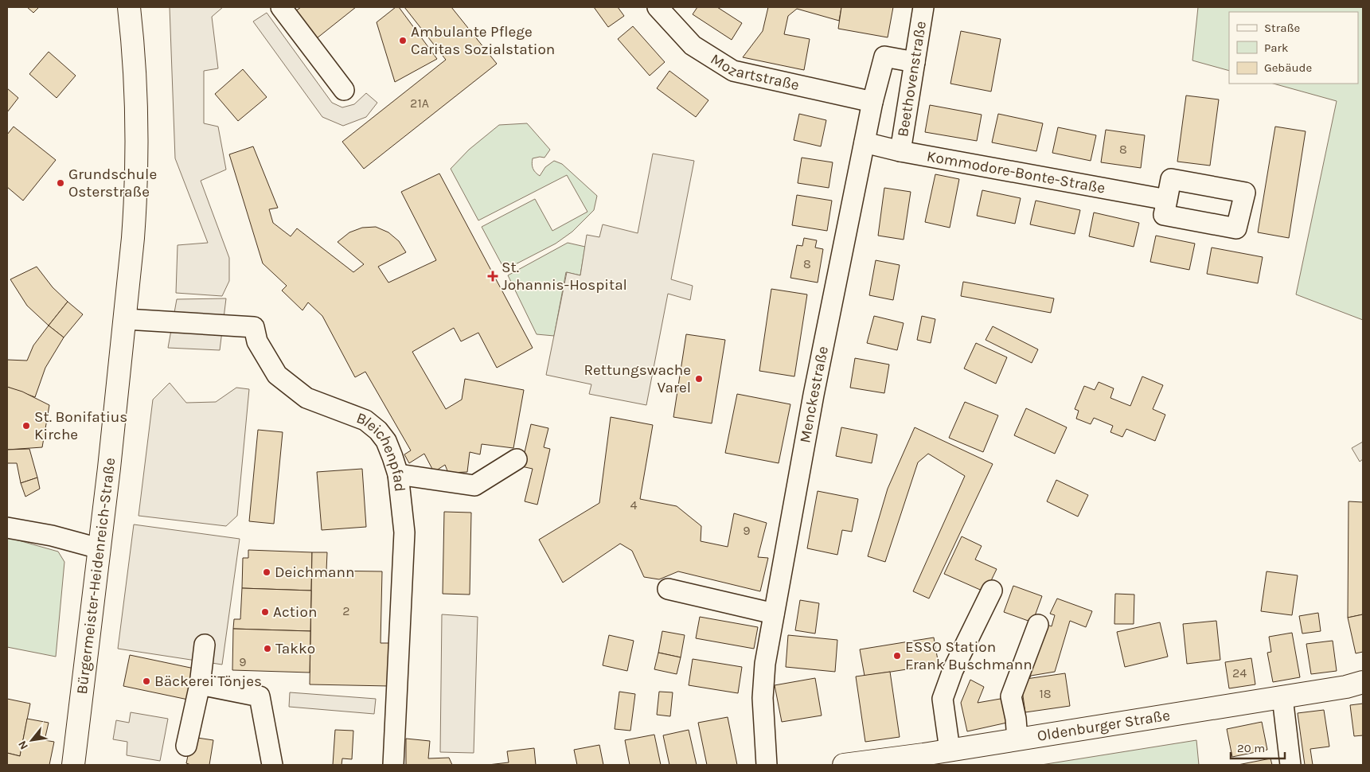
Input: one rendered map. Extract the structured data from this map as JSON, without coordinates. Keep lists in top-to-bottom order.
{
  "streets": {
    "main road": ["Bürgermeister-Heidenreich-Straße", "Oldenburger Straße"],
    "street": [
      "Mozartstraße",
      "Beethovenstraße",
      "Kommodore-Bonte-Straße",
      "Menckestraße",
      "Bleichenpfad"
    ]
  },
  "crossings": [
    ["Mozartstraße", "Menckestraße"],
    ["Beethovenstraße", "Kommodore-Bonte-Straße"],
    ["Beethovenstraße", "Menckestraße"],
    ["Kommodore-Bonte-Straße", "Menckestraße"],
    ["Bleichenpfad", "Bürgermeister-Heidenreich-Straße"]
  ],
  "places": {
    "other": [
      "Ambulante Pflege Caritas Sozialstation",
      "Grundschule Osterstraße",
      "Rettungswache Varel",
      "St. Bonifatius Kirche",
      "Deichmann",
      "Action",
      "Takko",
      "ESSO Station Frank Buschmann",
      "Bäckerei Tönjes"
    ],
    "health": ["St. Johannis-Hospital"]
  },
  "house_numbers": [
    "21A",
    "8",
    "8",
    "4",
    "9",
    "2",
    "9",
    "24",
    "18"
  ],
  "legend": ["Straße", "Park", "Gebäude"],
  "scale_bar": "20 m",
  "north": "bottom left"
}
